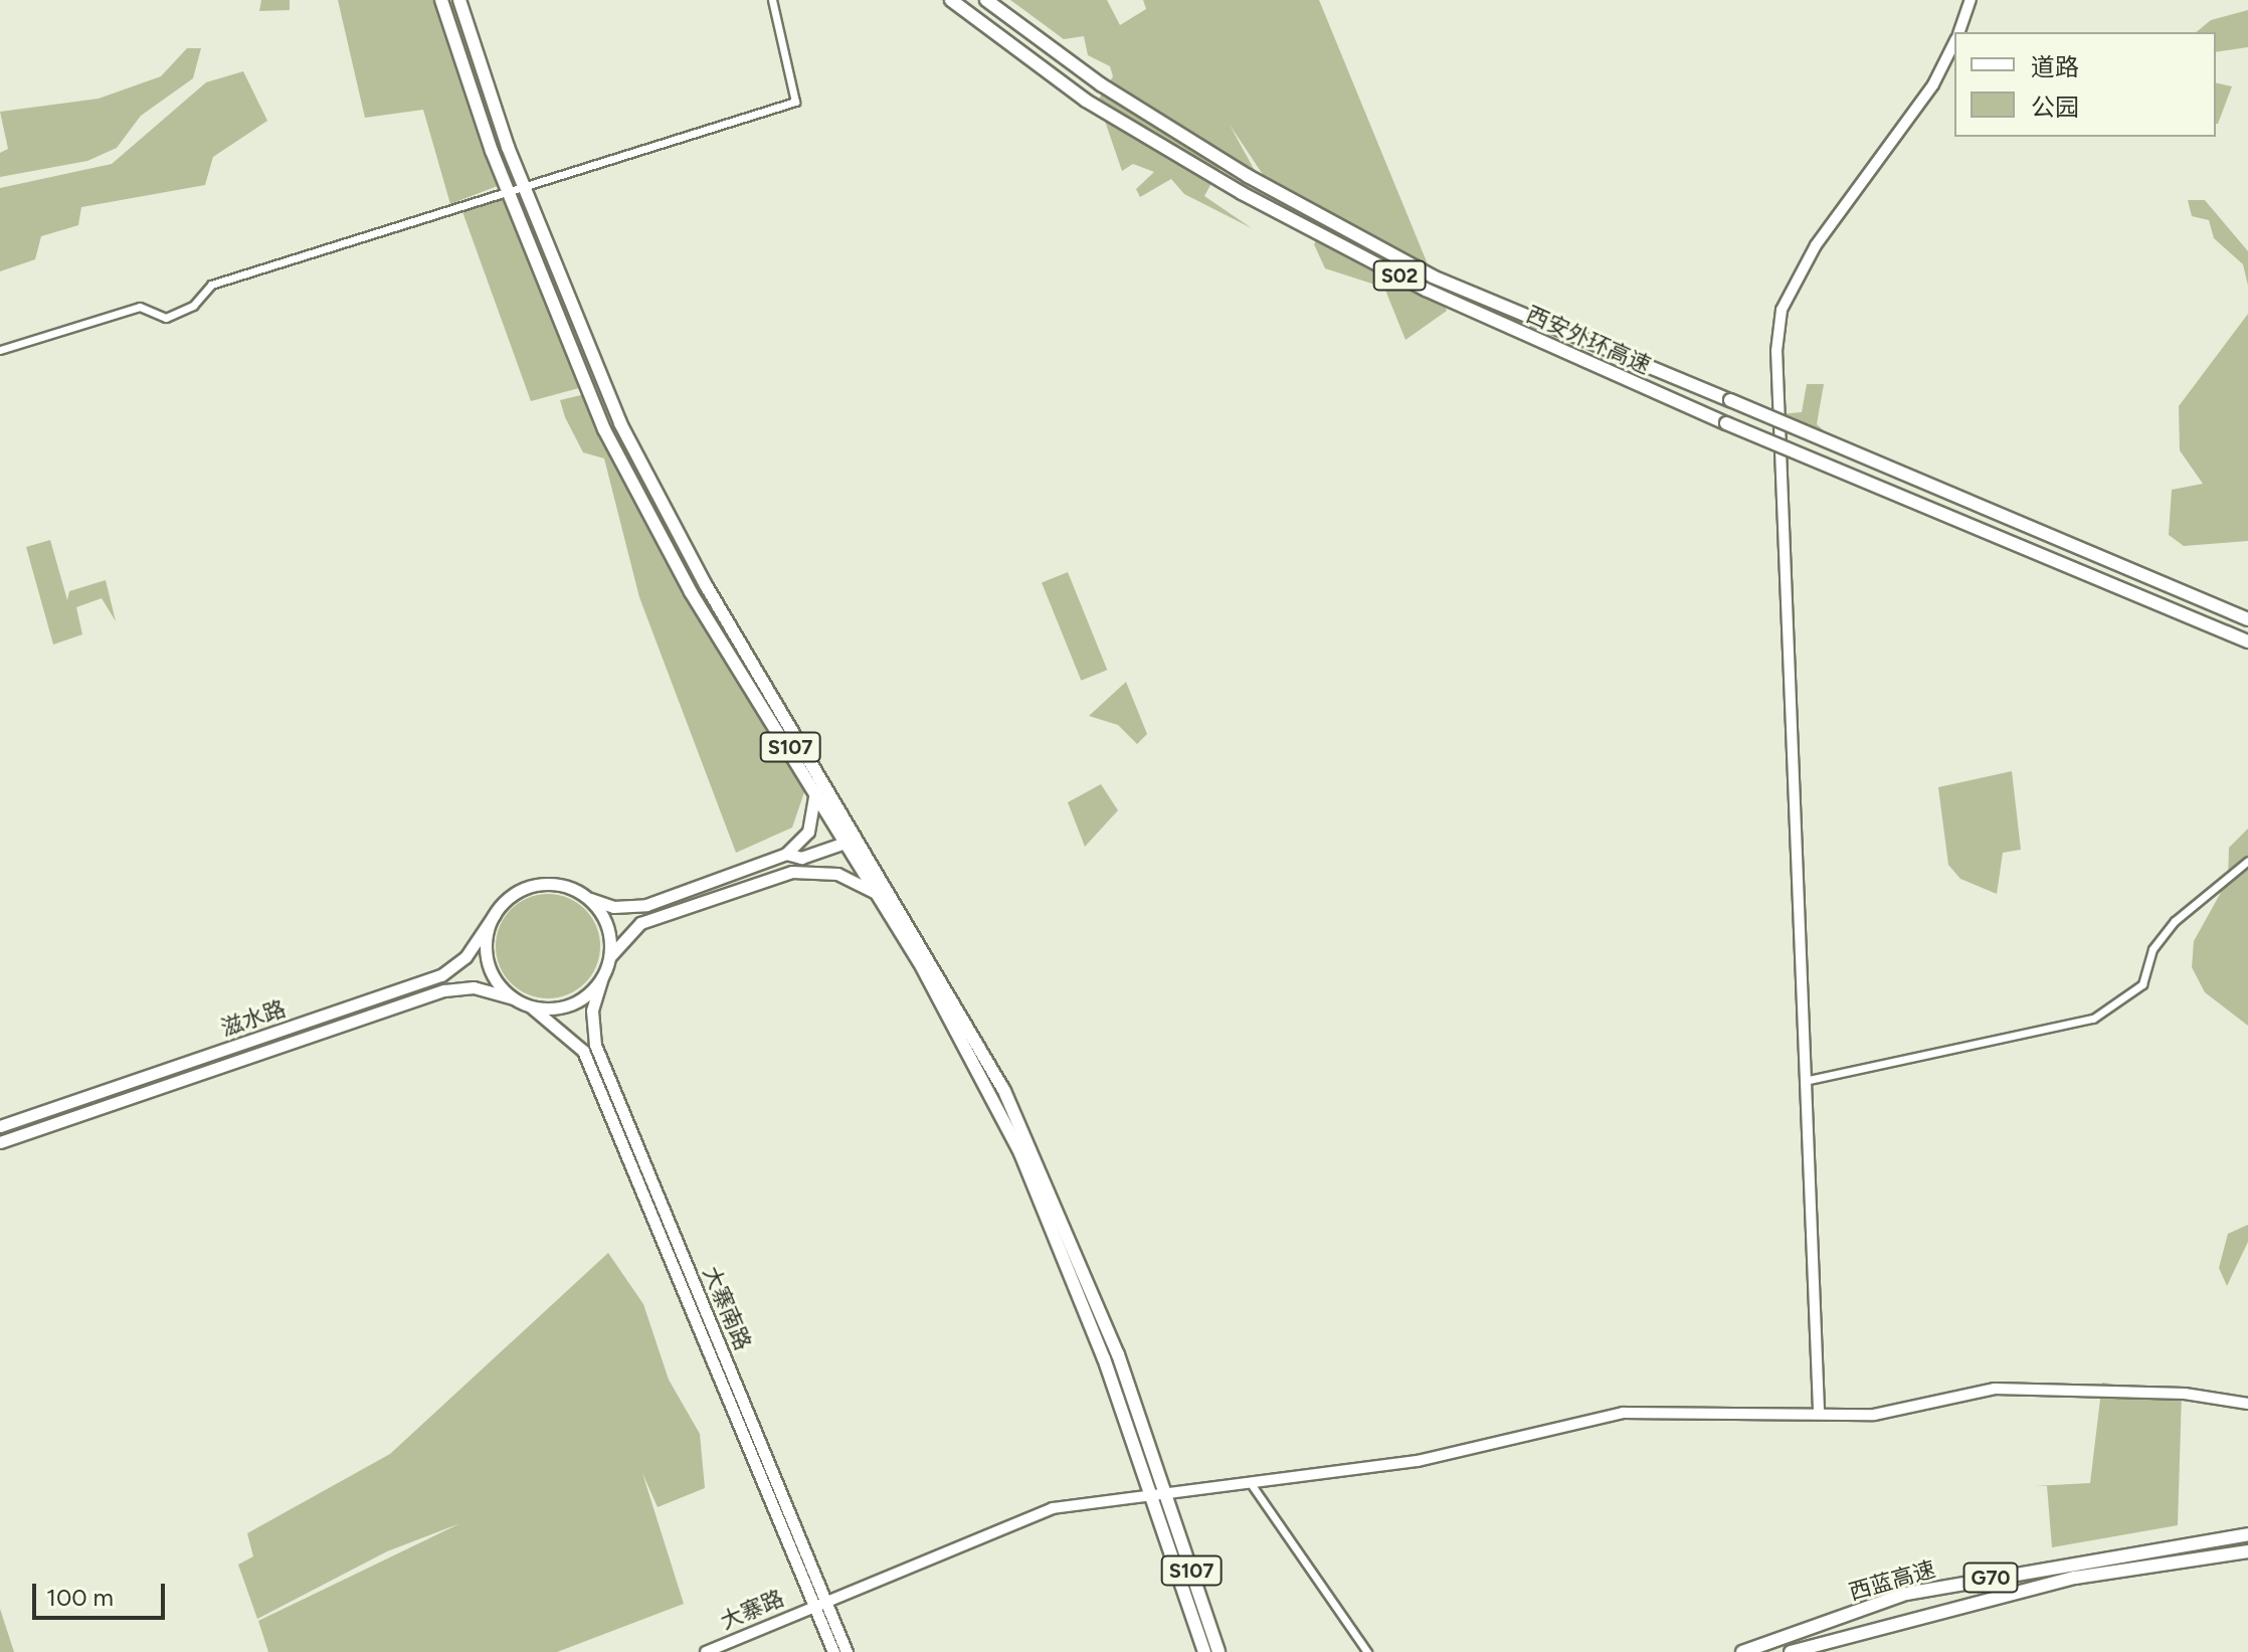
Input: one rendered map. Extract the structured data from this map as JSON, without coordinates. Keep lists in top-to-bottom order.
{
  "streets": {
    "highway": [
      "S02",
      "西安外环高速",
      "S107",
      "G70",
      "西蓝高速"
    ],
    "main road": ["滋水路", "大寨南路"],
    "street": ["大寨路"]
  },
  "crossings": [
    ["S107", "大寨路"],
    ["滋水路", "大寨南路"],
    ["大寨南路", "大寨路"]
  ],
  "legend": ["道路", "公园"],
  "scale_bar": "100 m"
}
